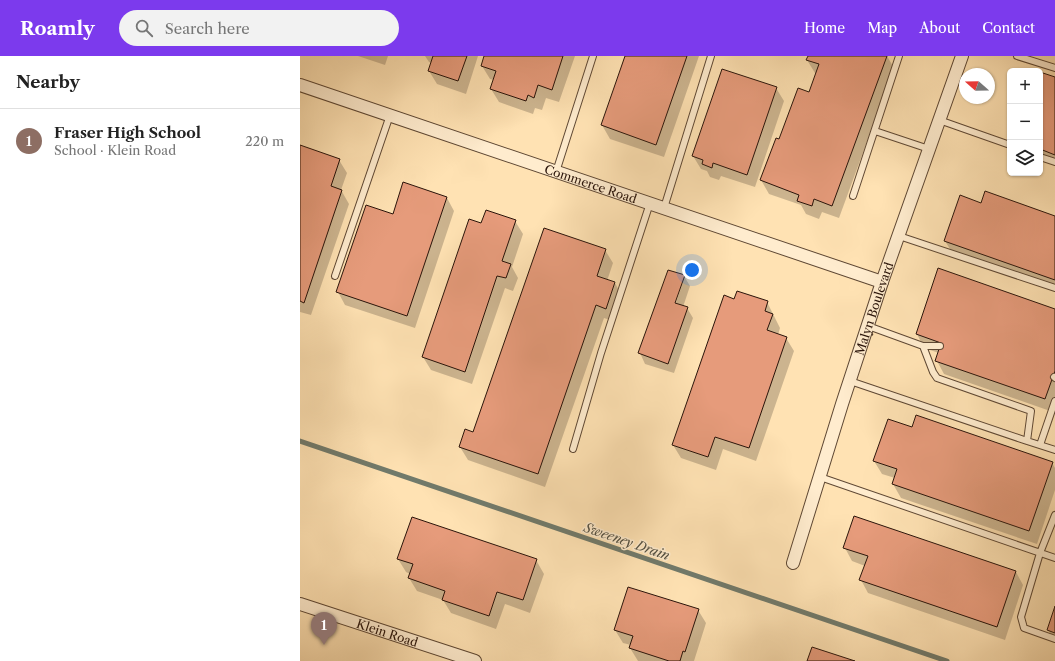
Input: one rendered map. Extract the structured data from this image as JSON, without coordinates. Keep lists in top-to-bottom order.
{
  "streets": {
    "street": ["Commerce Road", "Malyn Boulevard", "Klein Road"]
  },
  "crossings": [
    ["Commerce Road", "Malyn Boulevard"]
  ],
  "water": ["Sweeney Drain"],
  "north": "left",
  "page": {
    "header": "Roamly",
    "search": "Search here",
    "nav": [
      "Home",
      "Map",
      "About",
      "Contact"
    ],
    "heading": "Nearby",
    "map_buttons": ["+", "−"],
    "list": [
      {
        "mark": "1",
        "name": "Fraser High School",
        "note": "School · Klein Road",
        "value": "220 m"
      }
    ],
    "pins": "1"
  }
}
